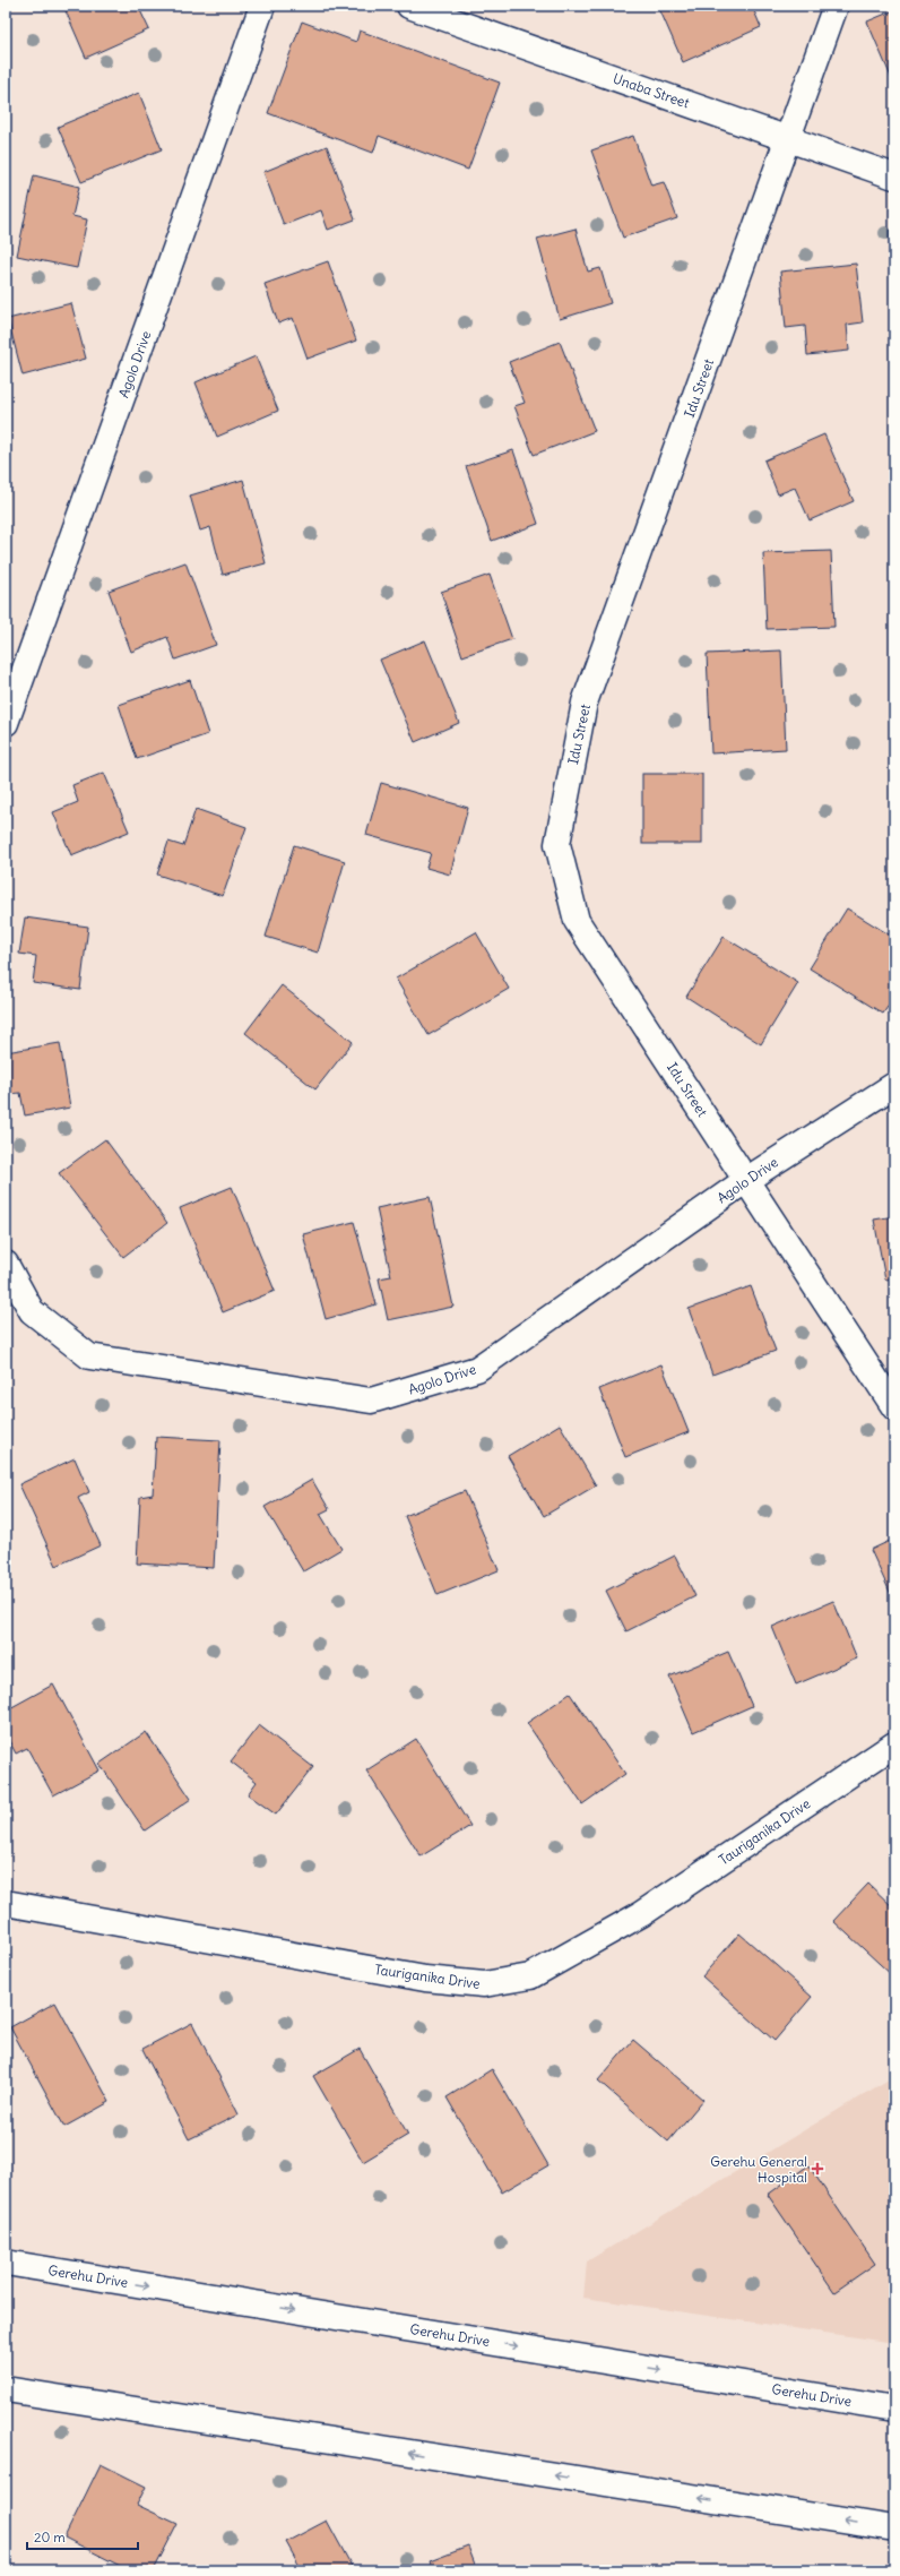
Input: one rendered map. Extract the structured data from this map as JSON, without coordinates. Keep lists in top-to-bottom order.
{
  "streets": {
    "street": [
      "Unaba Street",
      "Agolo Drive",
      "Idu Street",
      "Tauriganika Drive",
      "Gerehu Drive"
    ]
  },
  "crossings": [
    ["Unaba Street", "Idu Street"],
    ["Agolo Drive", "Idu Street"]
  ],
  "places": {
    "health": ["Gerehu General Hospital"]
  },
  "scale_bar": "20 m"
}
